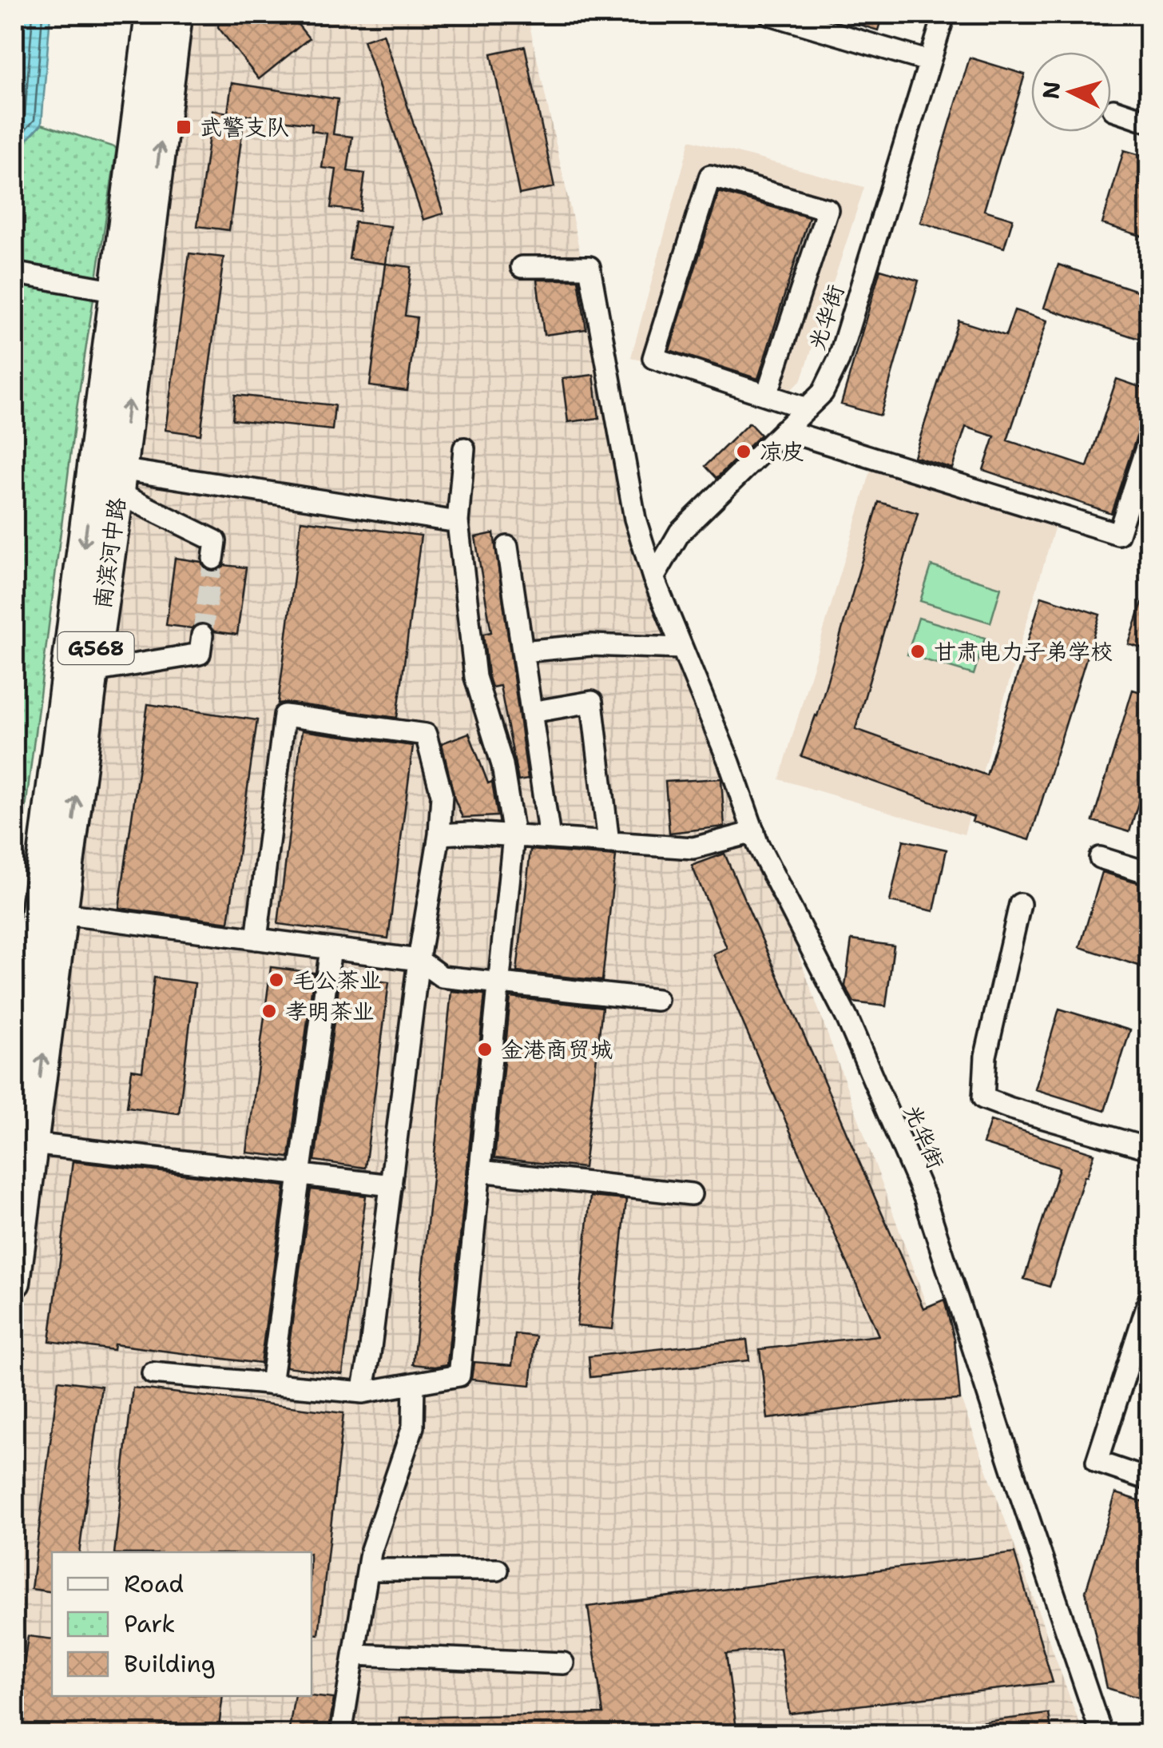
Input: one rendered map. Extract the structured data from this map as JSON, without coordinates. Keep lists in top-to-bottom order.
{
  "streets": {
    "highway": ["南滨河中路", "G568"],
    "street": ["光华街"]
  },
  "places": {
    "transit": ["武警支队"],
    "other": [
      "凉皮",
      "甘肃电力子弟学校",
      "毛公茶业",
      "孝明茶业",
      "金港商贸城"
    ]
  },
  "legend": ["Road", "Park", "Building"],
  "north": "left"
}
